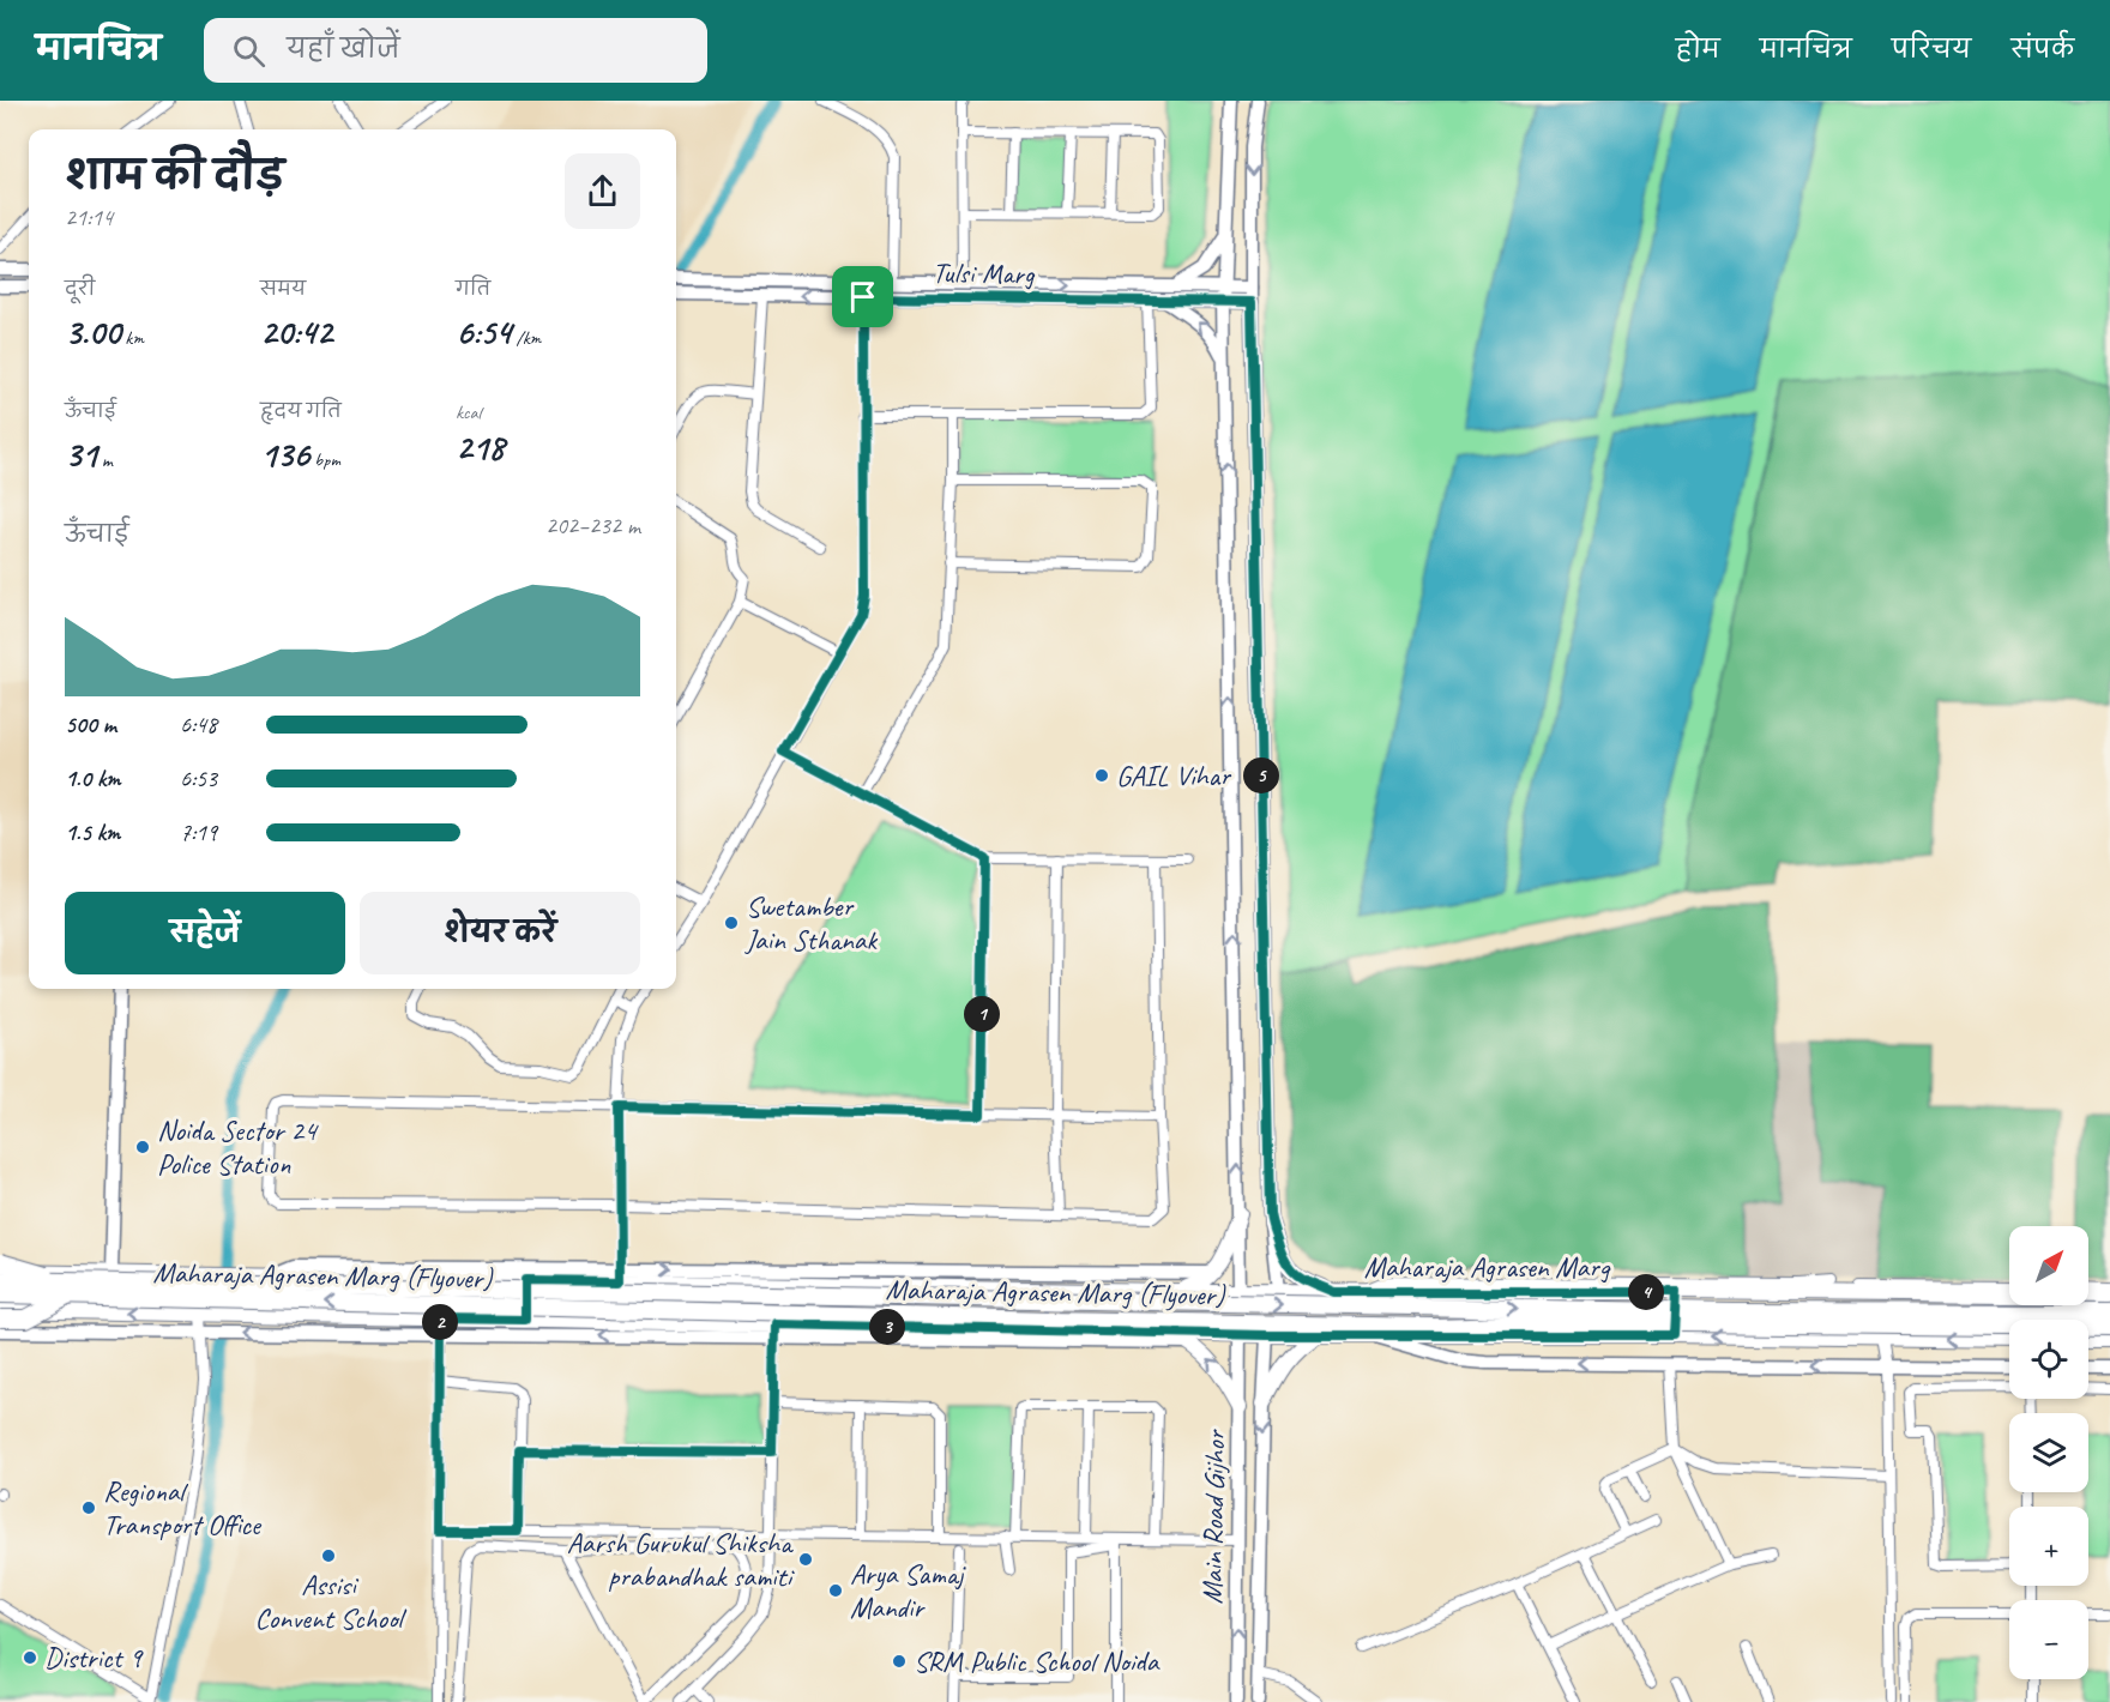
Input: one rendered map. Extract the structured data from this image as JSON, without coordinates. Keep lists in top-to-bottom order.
{
  "streets": {
    "main road": ["Maharaja Agrasen Marg", "Maharaja Agrasen Marg (Flyover)"],
    "street": ["Tulsi Marg", "Main Road Gijhor"]
  },
  "places": [
    "GAIL Vihar",
    "Swetamber Jain Sthanak",
    "Noida Sector 24 Police Station",
    "Regional Transport Office",
    "Assisi Convent School",
    "Aarsh Gurukul Shiksha prabandhak samiti",
    "Arya Samaj Mandir",
    "District 9",
    "SRM Public School Noida"
  ],
  "north": "top right",
  "page": {
    "header": "मानचित्र",
    "search": "यहाँ खोजें",
    "nav": [
      "होम",
      "मानचित्र",
      "परिचय",
      "संपर्क"
    ],
    "heading": ["शाम की दौड़", "21:14"],
    "stats": [
      ["दूरी", "3.00 km"],
      ["समय", "20:42"],
      ["गति", "6:54 /km"],
      ["ऊँचाई", "31 m"],
      ["हृदय गति", "136 bpm"],
      ["kcal", "218"]
    ],
    "chart": ["ऊँचाई", "202–232 m"],
    "list": [
      {
        "name": "500 m",
        "note": "6:48"
      },
      {
        "name": "1.0 km",
        "note": "6:53"
      },
      {
        "name": "1.5 km",
        "note": "7:19"
      }
    ],
    "pins": [
      "5",
      "1",
      "4",
      "2",
      "3"
    ],
    "buttons": ["सहेजें", "शेयर करें"],
    "map_buttons": ["+", "−"]
  }
}
